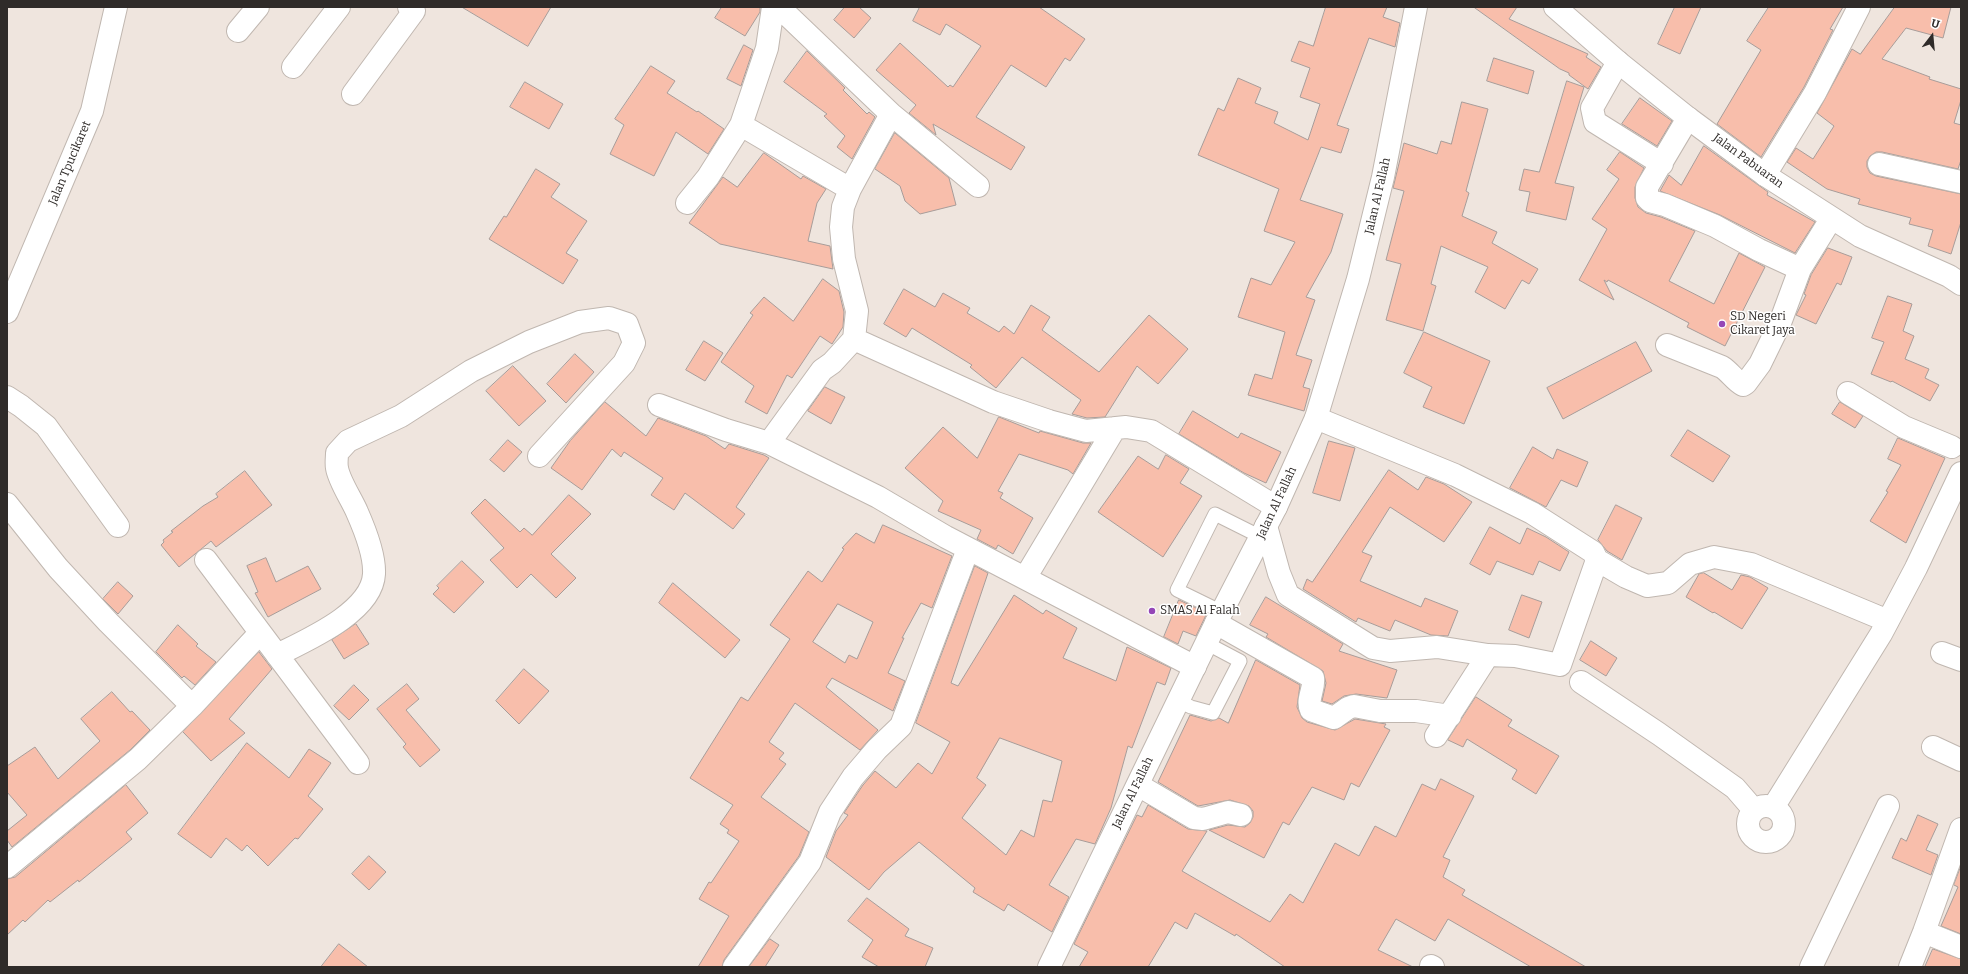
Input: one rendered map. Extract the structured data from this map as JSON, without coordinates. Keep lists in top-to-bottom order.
{
  "streets": {
    "street": ["Jalan Pabuaran", "Jalan Tpucikaret", "Jalan Al Fallah"]
  },
  "places": ["SD Negeri Cikaret Jaya", "SMAS Al Falah"],
  "north": "top"
}
